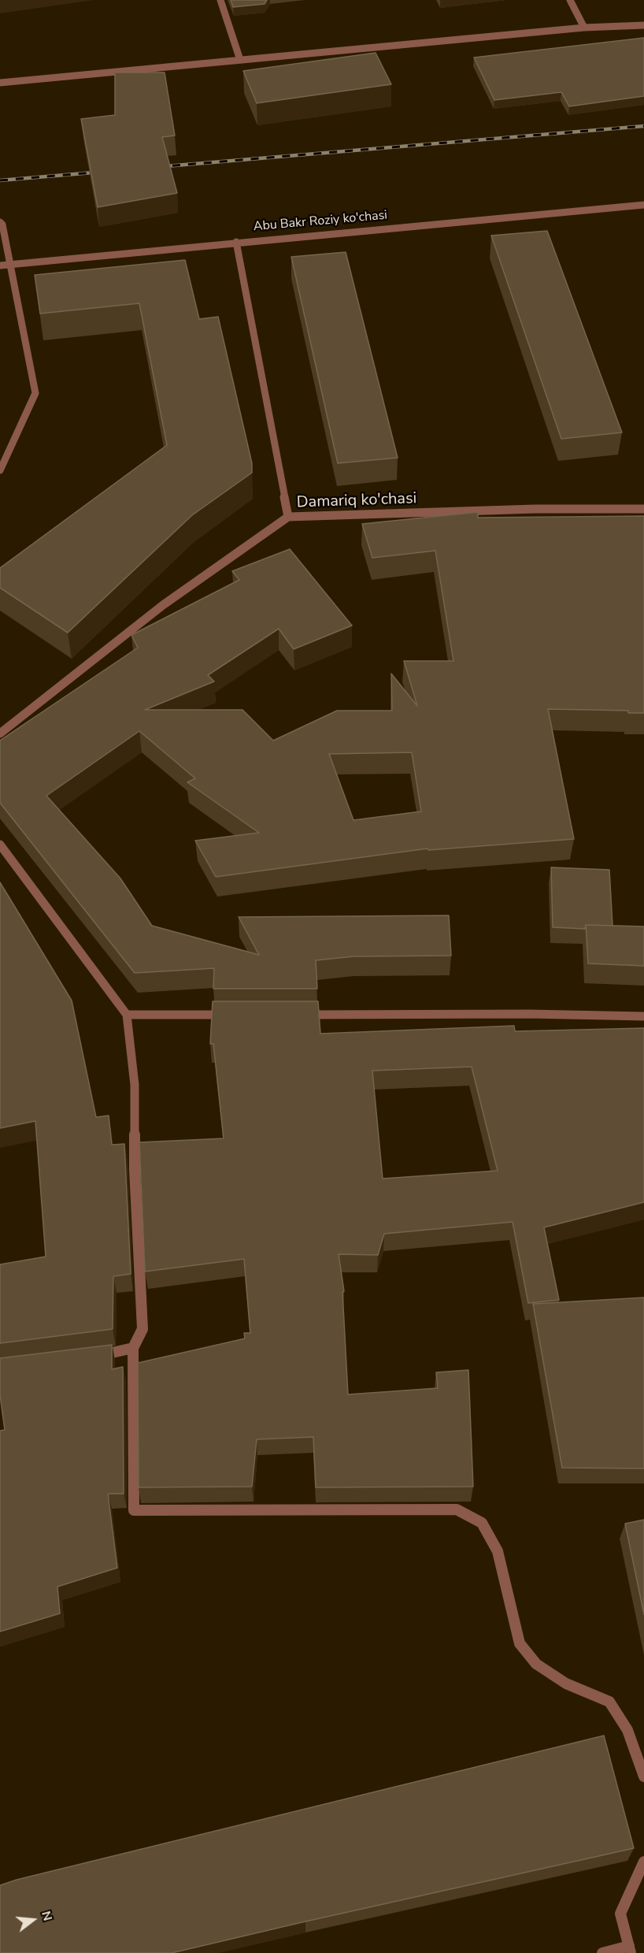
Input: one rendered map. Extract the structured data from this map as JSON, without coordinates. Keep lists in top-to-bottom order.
{
  "streets": {
    "street": ["Abu Bakr Roziy ko'chasi", "Damariq ko'chasi"]
  },
  "north": "right"
}
